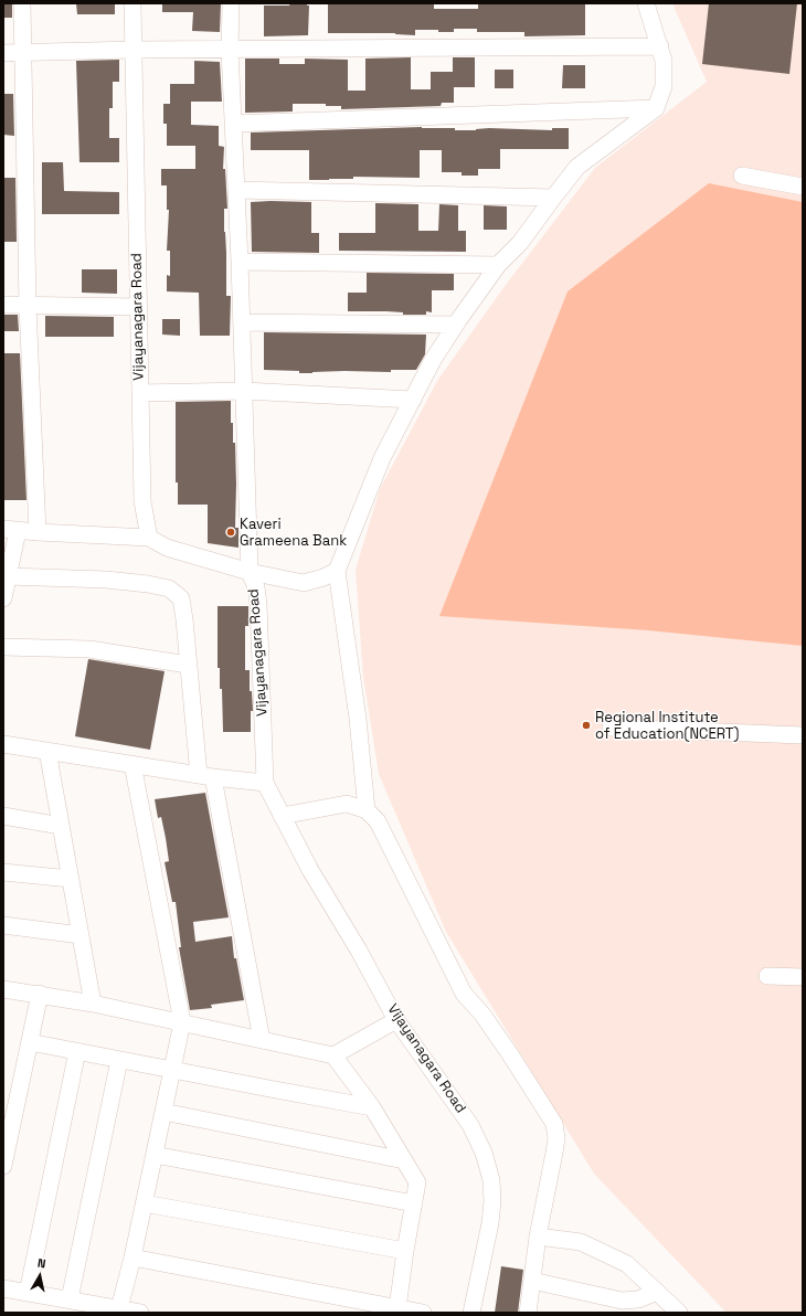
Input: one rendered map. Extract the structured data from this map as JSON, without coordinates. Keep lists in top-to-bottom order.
{
  "streets": {
    "street": ["Vijayanagara Road"]
  },
  "places": ["Kaveri Grameena Bank", "Regional Institute of Education(NCERT)"],
  "north": "top"
}
